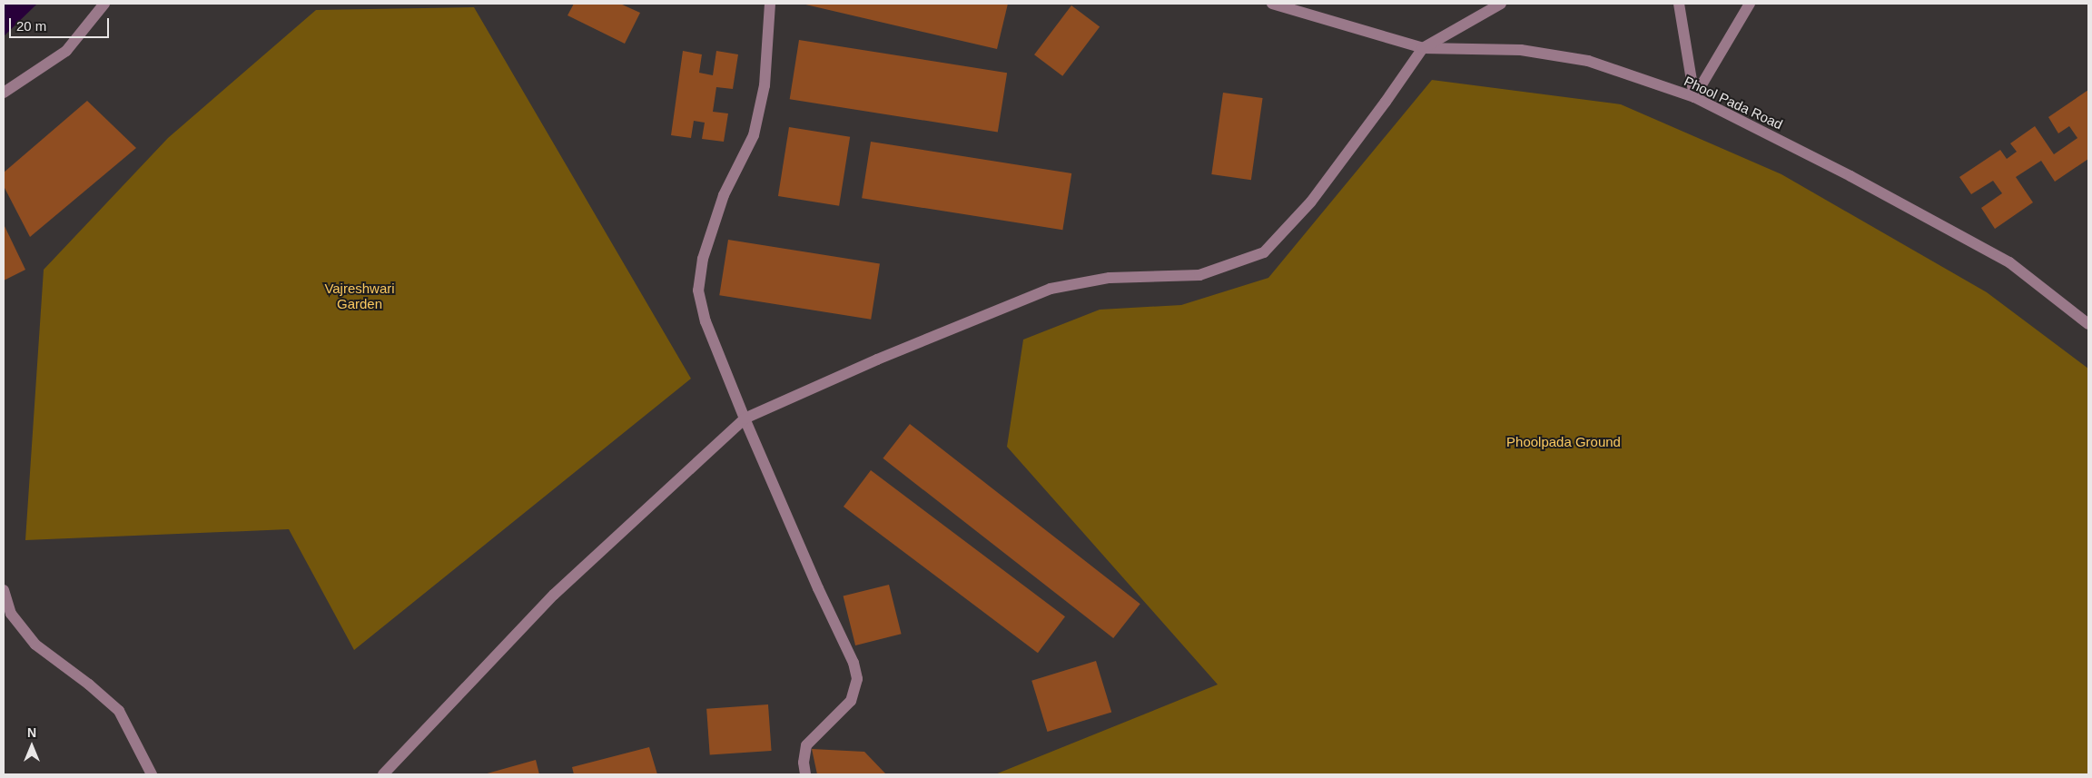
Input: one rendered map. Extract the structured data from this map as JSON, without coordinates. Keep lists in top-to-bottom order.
{
  "streets": {
    "street": ["Phool Pada Road"]
  },
  "parks": ["Vajreshwari Garden", "Phoolpada Ground"],
  "scale_bar": "20 m",
  "north": "top"
}
